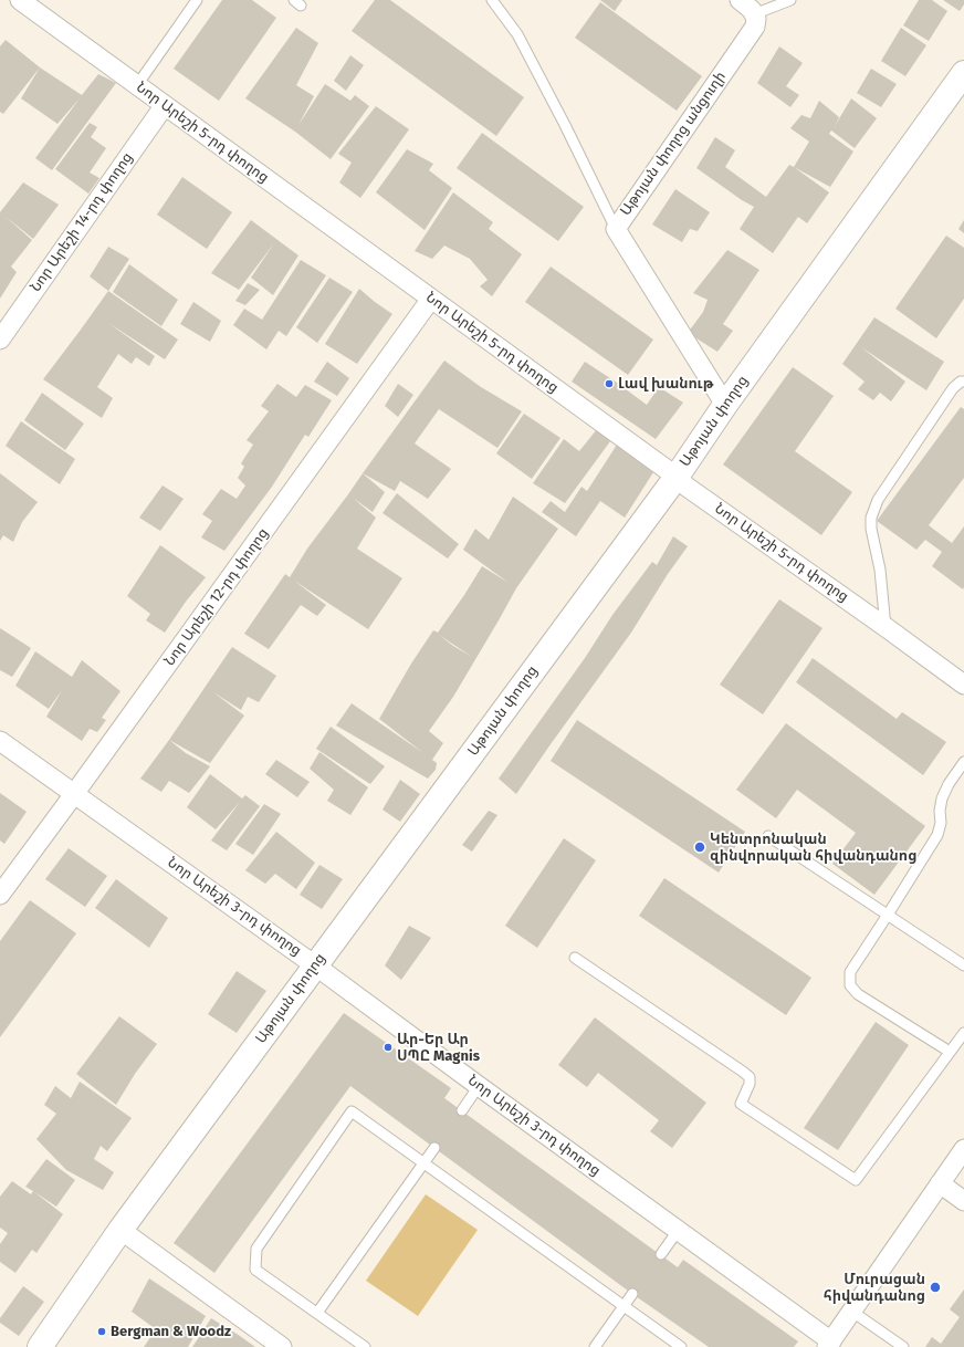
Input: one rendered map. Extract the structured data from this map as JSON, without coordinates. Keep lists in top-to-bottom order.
{
  "streets": {
    "main road": ["Աթոյան փողոց"],
    "street": [
      "Նոր Արեշի 5-րդ փողոց",
      "Աթոյան փողոց անցուղի",
      "Նոր Արեշի 14-րդ փողոց",
      "Նոր Արեշի 12-րդ փողոց",
      "Նոր Արեշի 3-րդ փողոց"
    ]
  },
  "crossings": [
    ["Նոր Արեշի 5-րդ փողոց", "Նոր Արեշի 14-րդ փողոց"],
    ["Նոր Արեշի 5-րդ փողոց", "Աթոյան փողոց"],
    ["Նոր Արեշի 5-րդ փողոց", "Նոր Արեշի 12-րդ փողոց"],
    ["Աթոյան փողոց անցուղի", "Աթոյան փողոց"],
    ["Աթոյան փողոց", "Նոր Արեշի 3-րդ փողոց"],
    ["Նոր Արեշի 12-րդ փողոց", "Նոր Արեշի 3-րդ փողոց"]
  ],
  "places": [
    "Լավ խանութ",
    "Կենտրոնական զինվորական հիվանդանոց",
    "Ար-Եր Ար ՍՊԸ Magnis",
    "Մուրացան հիվանդանոց",
    "Bergman & Woodz"
  ]
}
